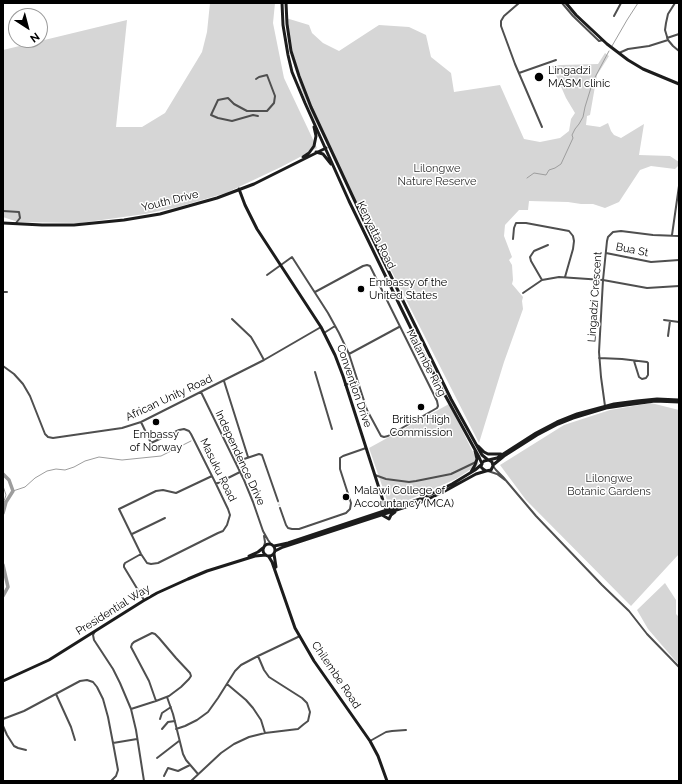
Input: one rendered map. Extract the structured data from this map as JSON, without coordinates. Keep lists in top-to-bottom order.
{
  "streets": {
    "main road": [
      "Youth Drive",
      "Kenyatta Road",
      "Convention Drive",
      "Presidential Way",
      "Chilembe Road"
    ],
    "street": [
      "Bua St",
      "Lingadzi Crescent",
      "Malambe Ring",
      "African Unity Road",
      "Independence Drive",
      "Masuku Road"
    ]
  },
  "crossings": [
    ["Youth Drive", "Kenyatta Road"],
    ["Youth Drive", "Convention Drive"],
    ["Bua St", "Lingadzi Crescent"],
    ["Malambe Ring", "Convention Drive"],
    ["Convention Drive", "African Unity Road"],
    ["African Unity Road", "Independence Drive"],
    ["African Unity Road", "Masuku Road"],
    ["Independence Drive", "Presidential Way"]
  ],
  "parks": ["Lilongwe Nature Reserve", "Lilongwe Botanic Gardens"],
  "places": [
    "Lingadzi MASM clinic",
    "Embassy of the United States",
    "British High Commission",
    "Embassy of Norway",
    "Malawi College of Accountancy (MCA)"
  ],
  "north": "bottom right"
}
